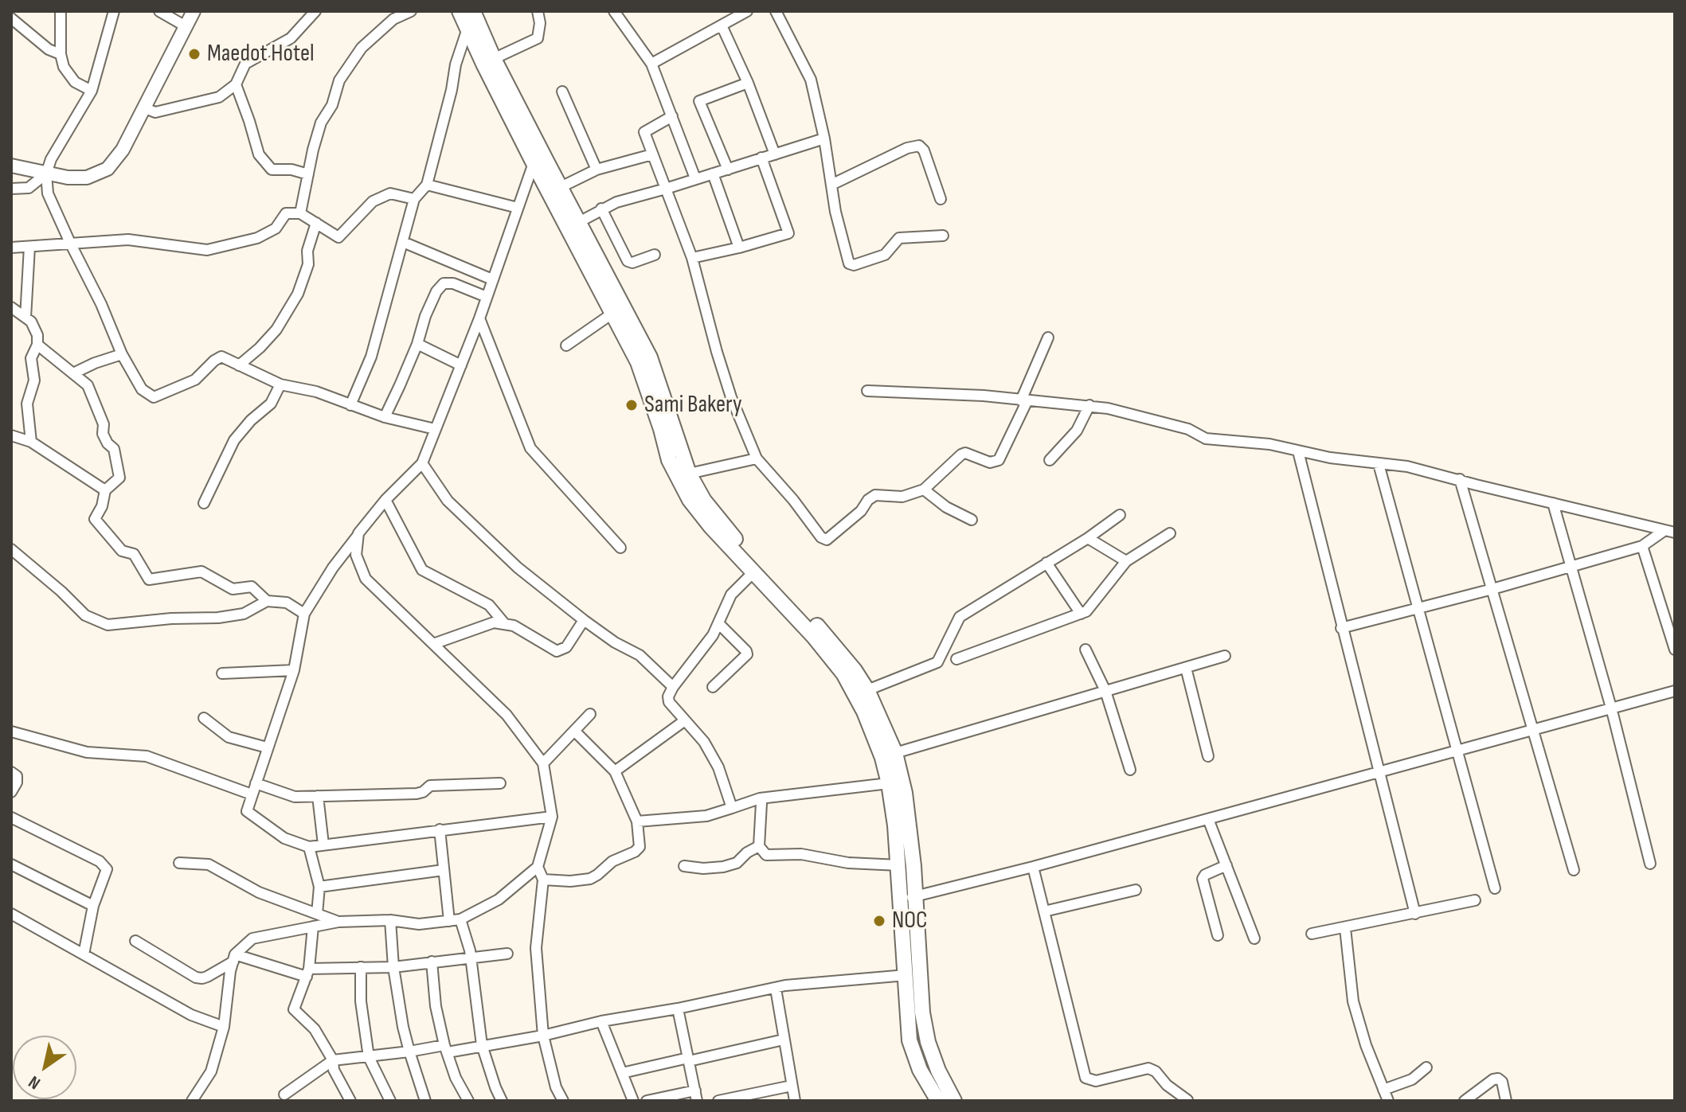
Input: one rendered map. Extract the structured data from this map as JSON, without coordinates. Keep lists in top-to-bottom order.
{
  "places": ["Maedot Hotel", "Sami Bakery", "NOC"],
  "north": "bottom left"
}
